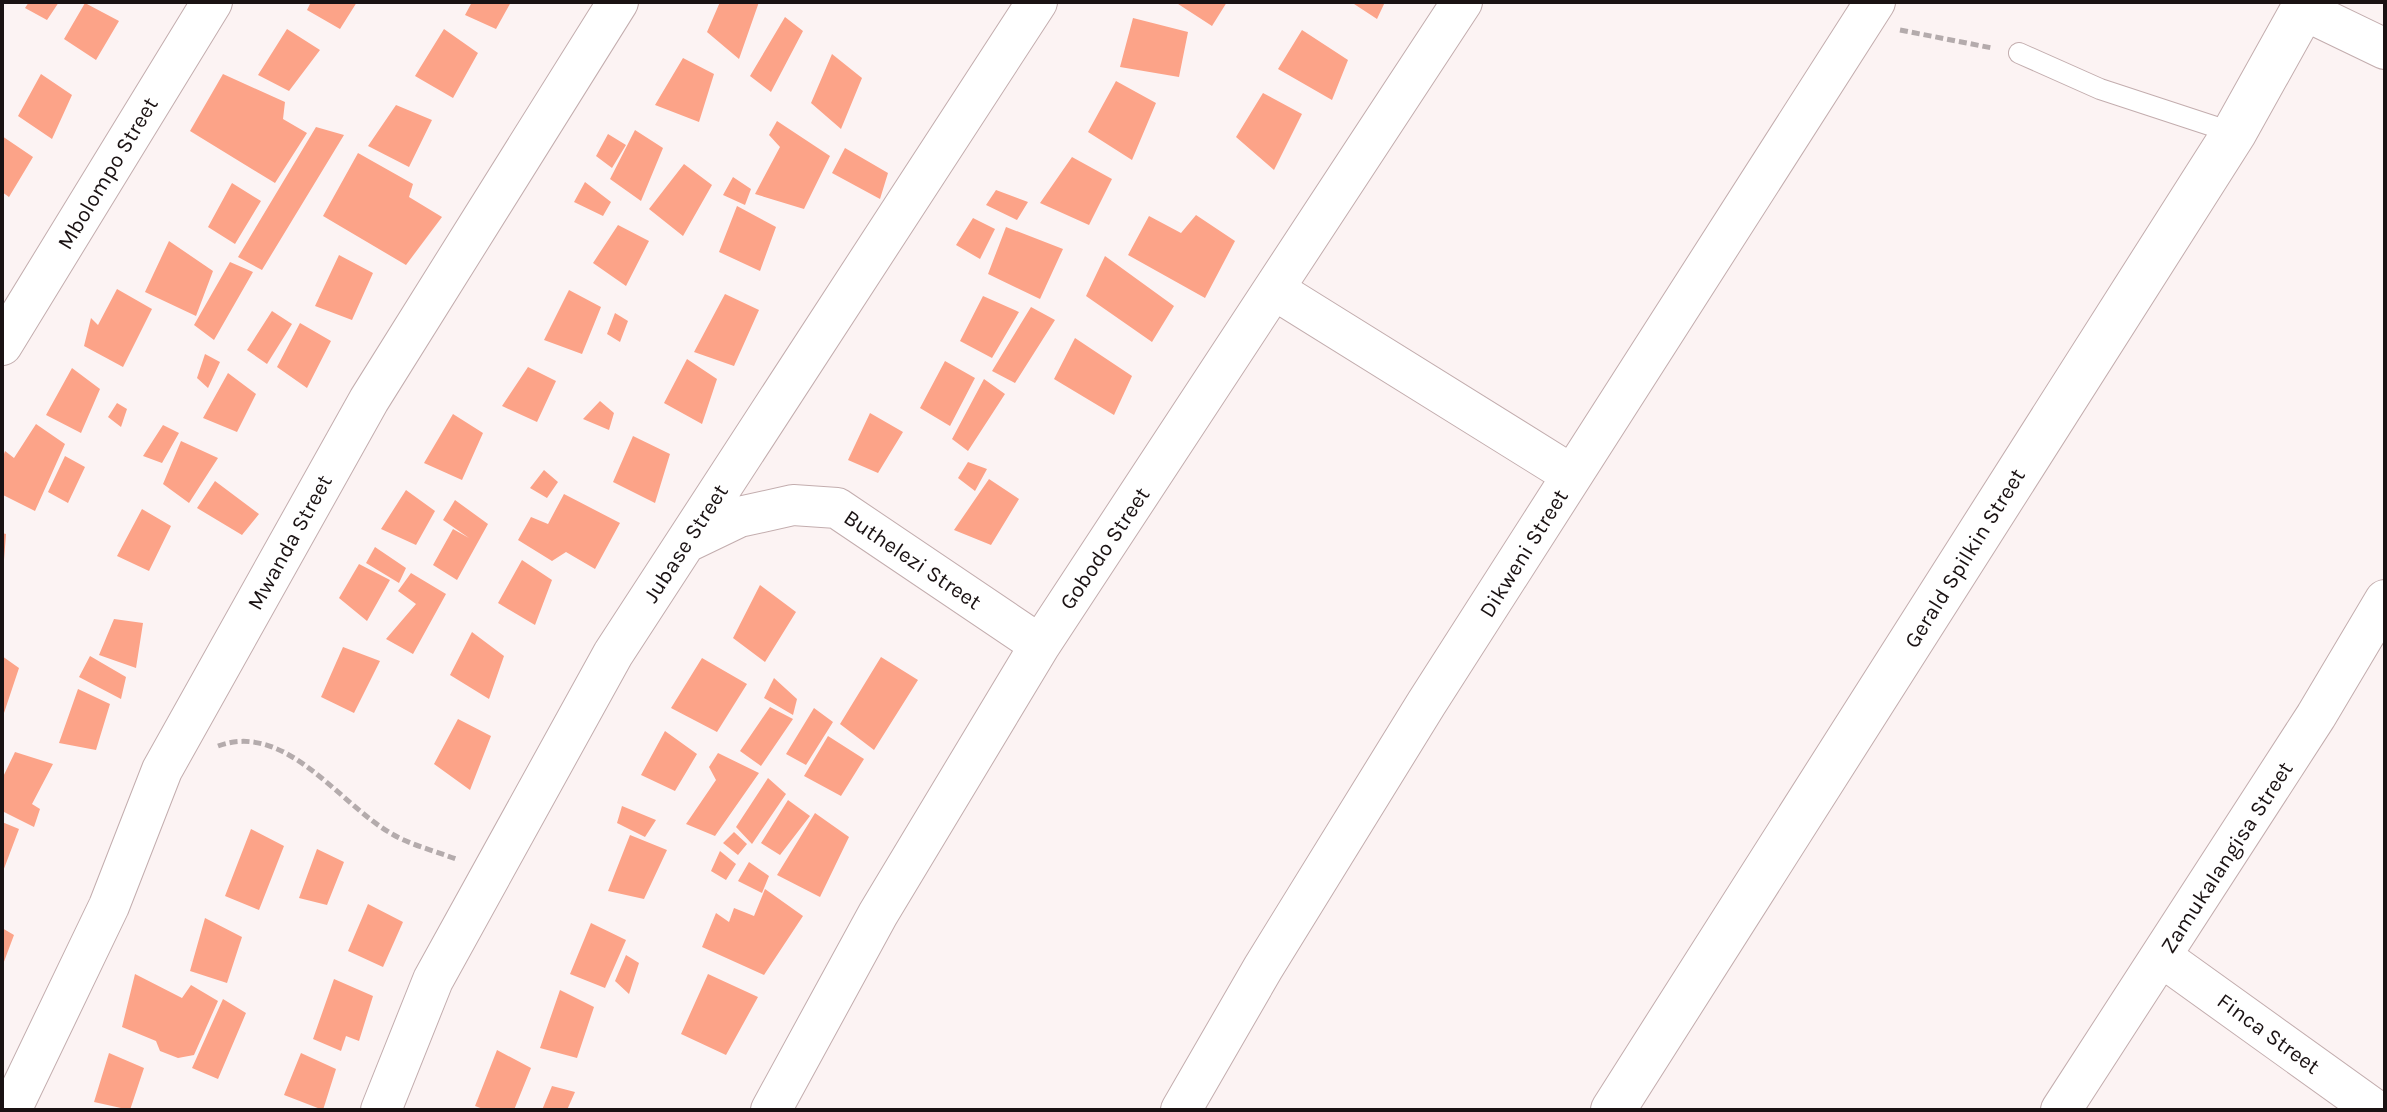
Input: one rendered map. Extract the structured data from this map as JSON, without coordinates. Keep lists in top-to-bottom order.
{
  "streets": {
    "street": [
      "Mbolompo Street",
      "Mwanda Street",
      "Jubase Street",
      "Gobodo Street",
      "Dikweni Street",
      "Gerald Spilkin Street",
      "Buthelezi Street",
      "Zamukalangisa Street",
      "Finca Street"
    ]
  },
  "crossings": [
    ["Jubase Street", "Buthelezi Street"],
    ["Gobodo Street", "Buthelezi Street"],
    ["Zamukalangisa Street", "Finca Street"]
  ]
}
